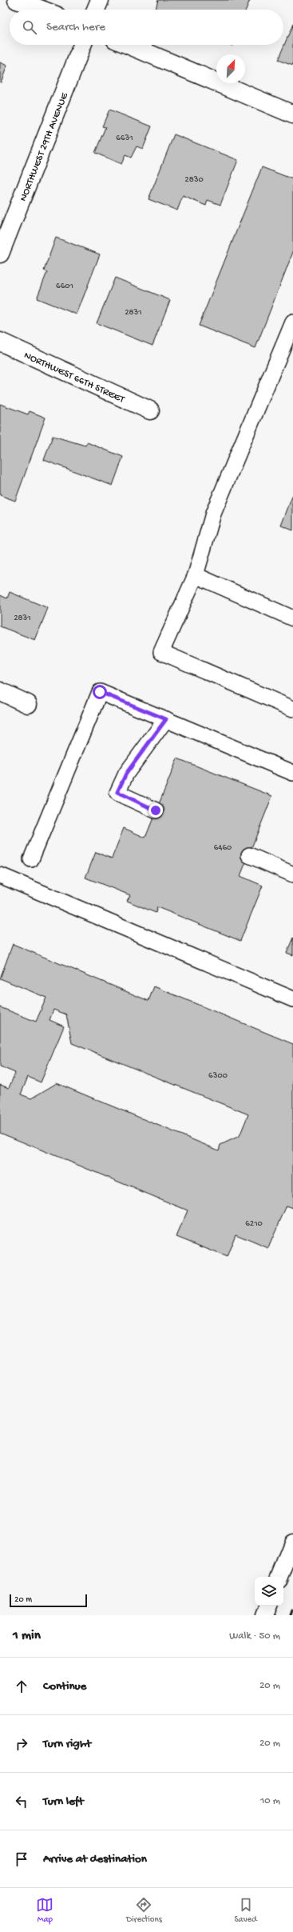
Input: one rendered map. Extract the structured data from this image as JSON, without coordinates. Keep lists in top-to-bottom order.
{
  "streets": {
    "street": ["NORTHWEST 29TH AVENUE", "NORTHWEST 66TH STREET"]
  },
  "house_numbers": [
    "6631",
    "2830",
    "6601",
    "2831",
    "2831",
    "6460",
    "6300",
    "6210"
  ],
  "scale_bar": "20 m",
  "north": "top right",
  "page": {
    "search": "Search here",
    "scale": "20 m",
    "heading": ["1 min", "Walk · 50 m"],
    "list": [
      ["Continue", "20 m"],
      ["Turn right", "20 m"],
      ["Turn left", "10 m"],
      "Arrive at destination"
    ],
    "nav": ["Map", "Directions", "Saved"]
  }
}
